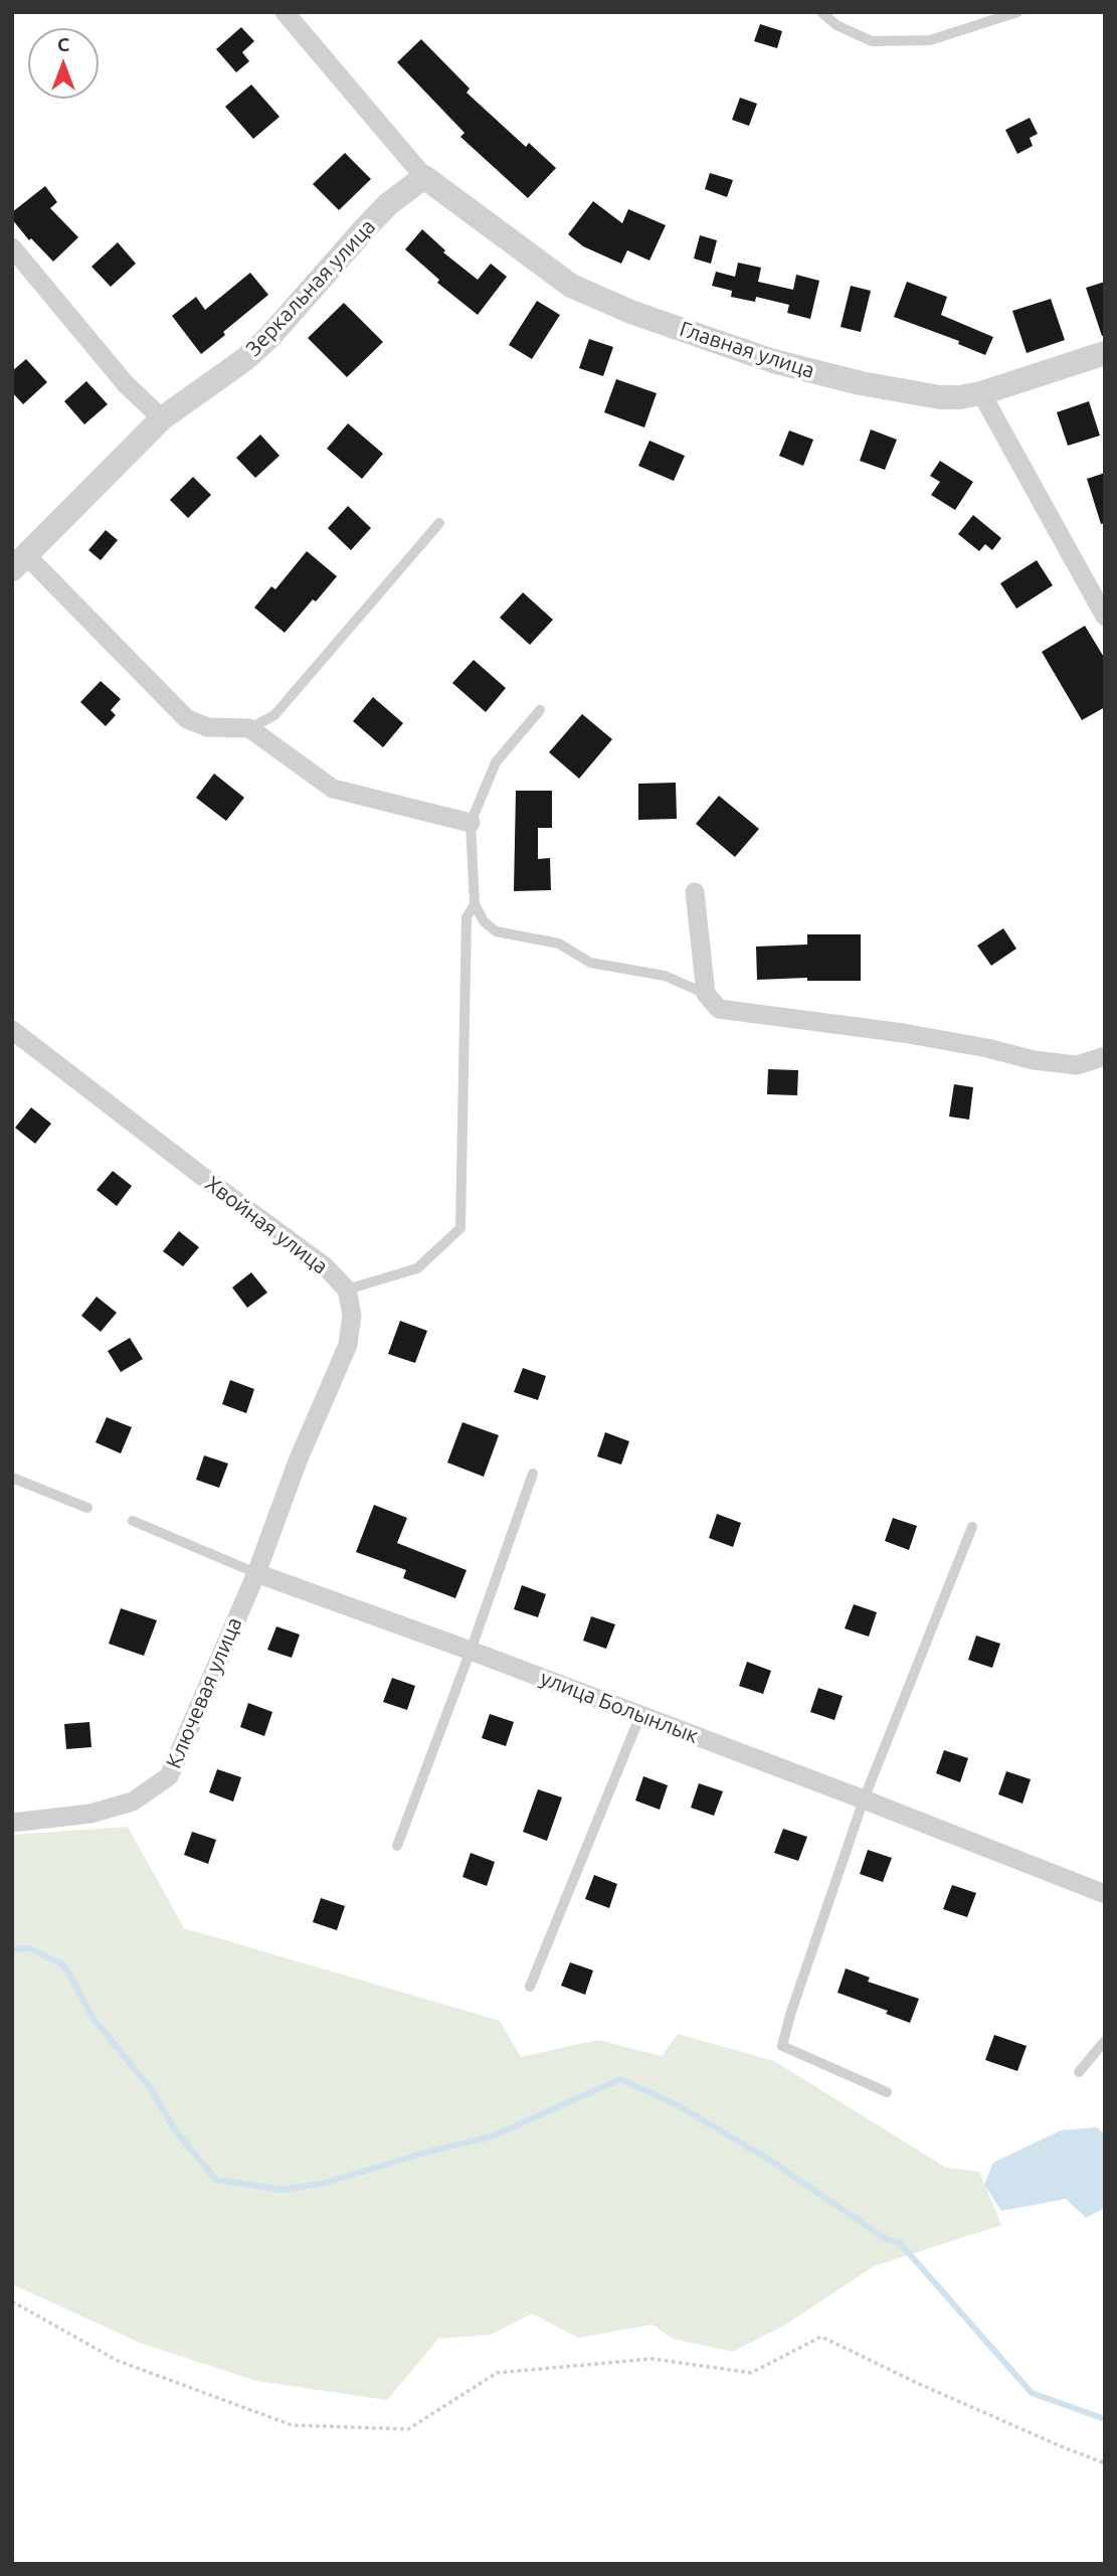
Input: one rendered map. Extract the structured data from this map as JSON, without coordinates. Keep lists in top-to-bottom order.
{
  "streets": {
    "street": [
      "Зеркальная улица",
      "Главная улица",
      "Хвойная улица",
      "Ключевая улица",
      "улица Болынлык"
    ]
  },
  "crossings": [
    ["Зеркальная улица", "Главная улица"],
    ["Хвойная улица", "Ключевая улица"],
    ["Хвойная улица", "улица Болынлык"],
    ["Ключевая улица", "улица Болынлык"]
  ],
  "north": "top"
}
